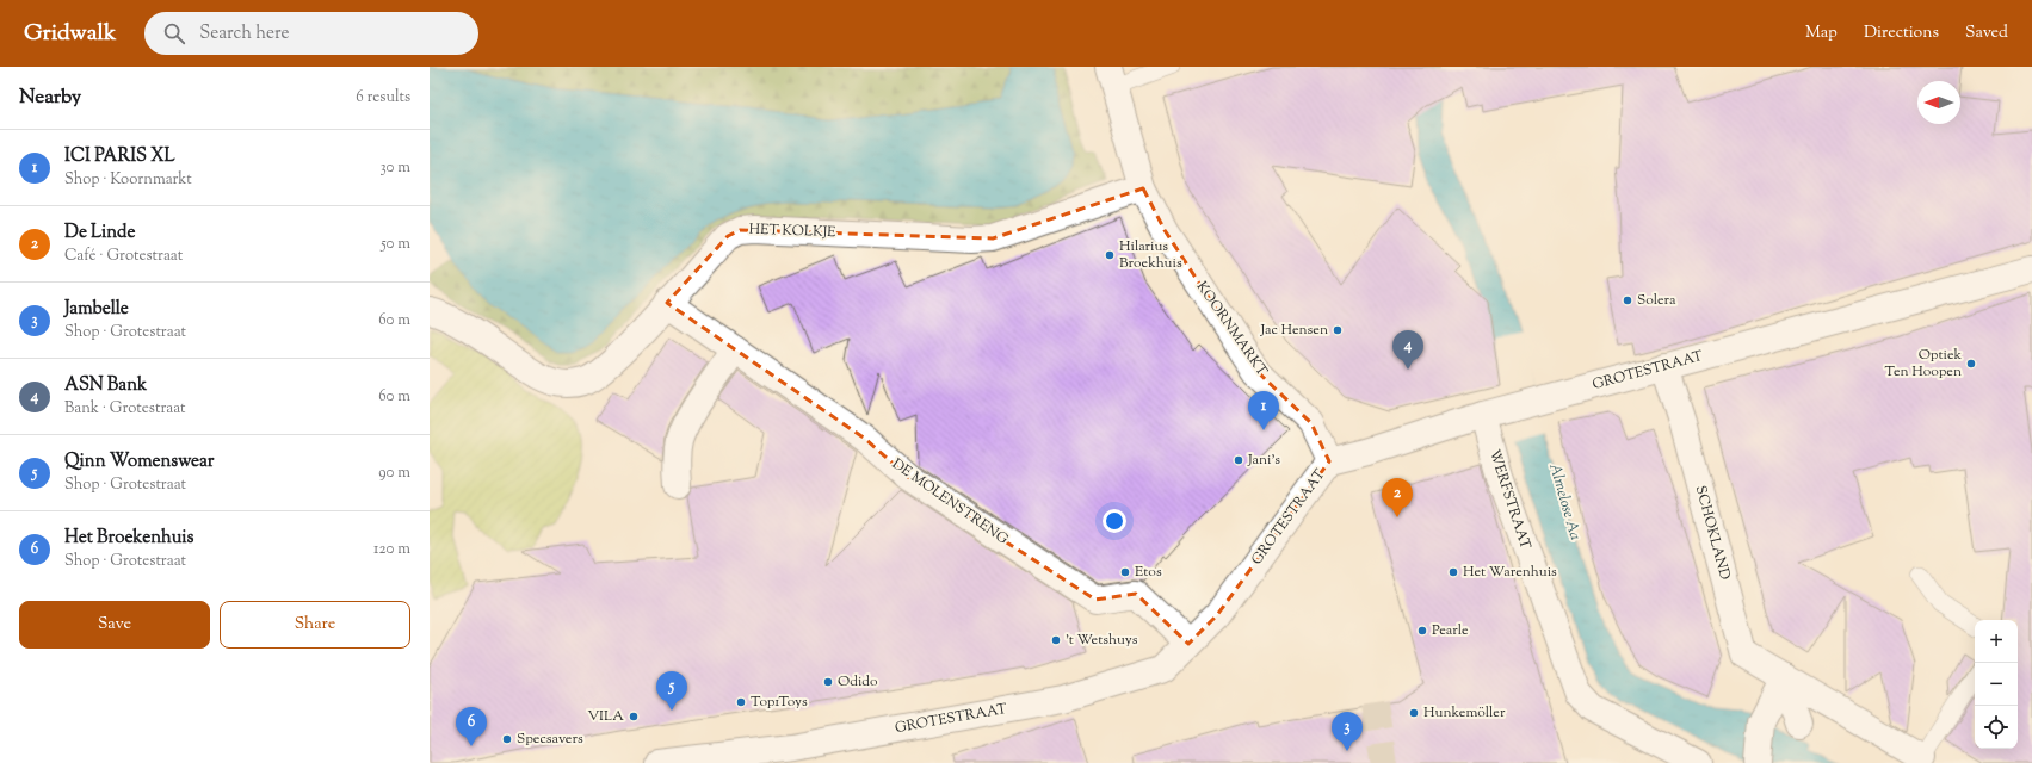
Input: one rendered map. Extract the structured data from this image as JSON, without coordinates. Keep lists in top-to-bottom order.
{
  "streets": {
    "street": [
      "HET KOLKJE",
      "KOORNMARKT",
      "GROTESTRAAT",
      "WERFSTRAAT",
      "DE MOLENSTRENG",
      "SCHOKLAND"
    ]
  },
  "crossings": [
    ["HET KOLKJE", "KOORNMARKT"],
    ["HET KOLKJE", "DE MOLENSTRENG"],
    ["KOORNMARKT", "GROTESTRAAT"],
    ["GROTESTRAAT", "WERFSTRAAT"],
    ["GROTESTRAAT", "DE MOLENSTRENG"],
    ["GROTESTRAAT", "SCHOKLAND"]
  ],
  "water": ["Almelose Aa"],
  "places": [
    "Hilarius Broekhuis",
    "Solera",
    "Jac Hensen",
    "Optiek Ten Hoopen",
    "Jani's",
    "Etos",
    "Het Warenhuis",
    "Pearle",
    "'t Wetshuys",
    "Odido",
    "Top1Toys",
    "Hunkemöller",
    "VILA",
    "Specsavers"
  ],
  "north": "left",
  "page": {
    "header": "Gridwalk",
    "search": "Search here",
    "nav": ["Map", "Directions", "Saved"],
    "heading": ["Nearby", "6 results"],
    "list": [
      {
        "mark": "1",
        "name": "ICI PARIS XL",
        "note": "Shop · Koornmarkt",
        "value": "30 m"
      },
      {
        "mark": "2",
        "name": "De Linde",
        "note": "Café · Grotestraat",
        "value": "50 m"
      },
      {
        "mark": "3",
        "name": "Jambelle",
        "note": "Shop · Grotestraat",
        "value": "60 m"
      },
      {
        "mark": "4",
        "name": "ASN Bank",
        "note": "Bank · Grotestraat",
        "value": "60 m"
      },
      {
        "mark": "5",
        "name": "Qinn Womenswear",
        "note": "Shop · Grotestraat",
        "value": "90 m"
      },
      {
        "mark": "6",
        "name": "Het Broekenhuis",
        "note": "Shop · Grotestraat",
        "value": "120 m"
      }
    ],
    "pins": [
      "4",
      "1",
      "2",
      "5",
      "6",
      "3"
    ],
    "buttons": ["Save", "Share"],
    "map_buttons": ["+", "−"]
  }
}
